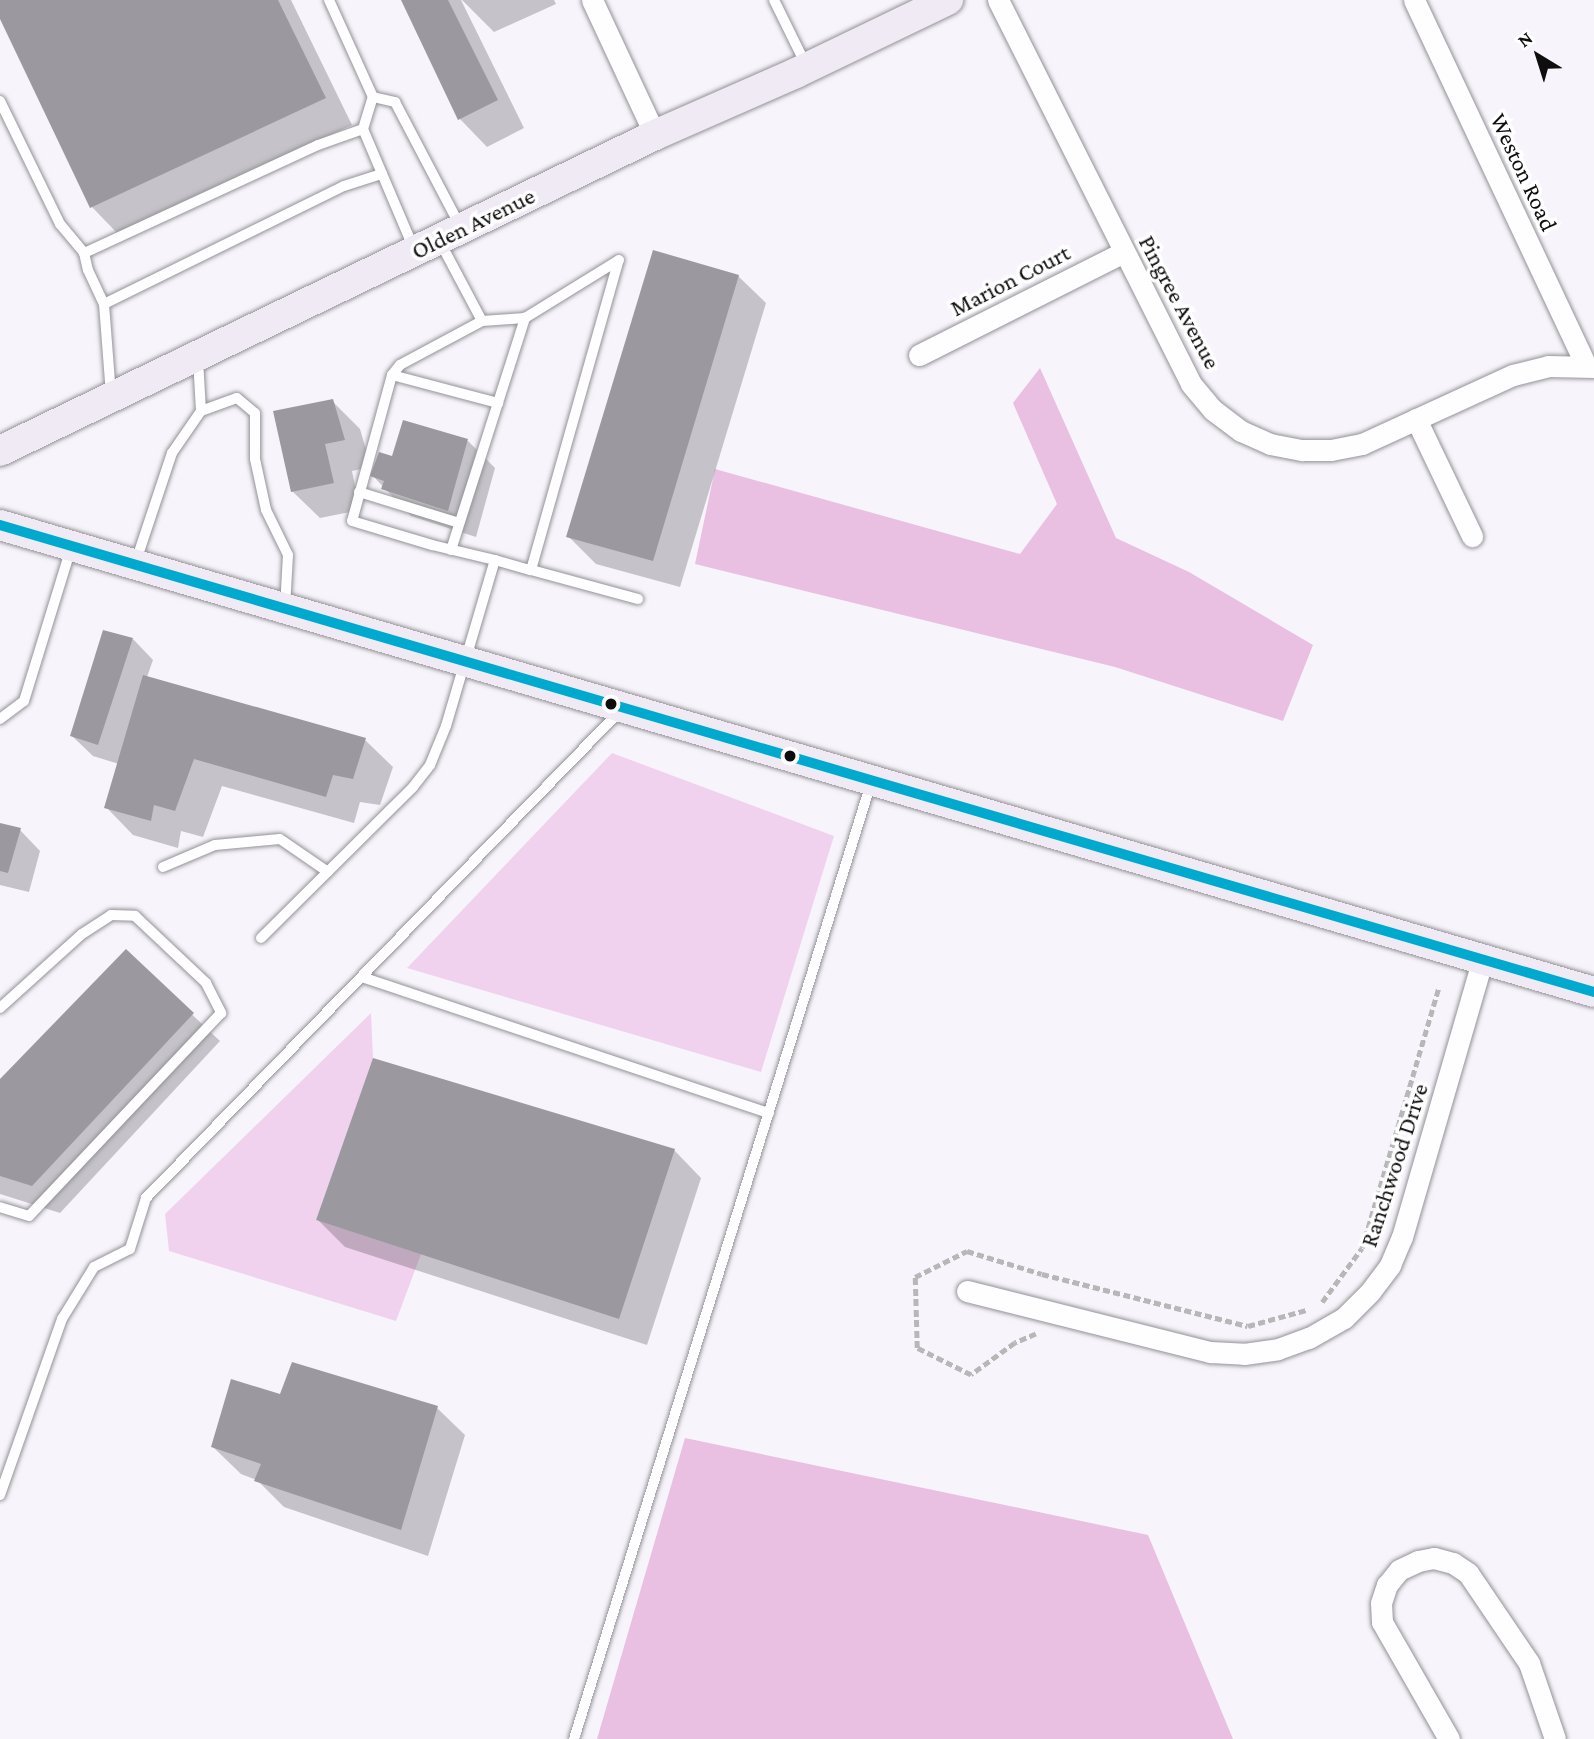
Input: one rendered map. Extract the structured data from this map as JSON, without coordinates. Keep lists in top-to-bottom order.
{
  "streets": {
    "main road": ["Olden Avenue"],
    "street": [
      "Weston Road",
      "Marion Court",
      "Pingree Avenue",
      "Ranchwood Drive"
    ]
  },
  "crossings": [
    ["Weston Road", "Pingree Avenue"],
    ["Marion Court", "Pingree Avenue"]
  ],
  "north": "top left"
}
